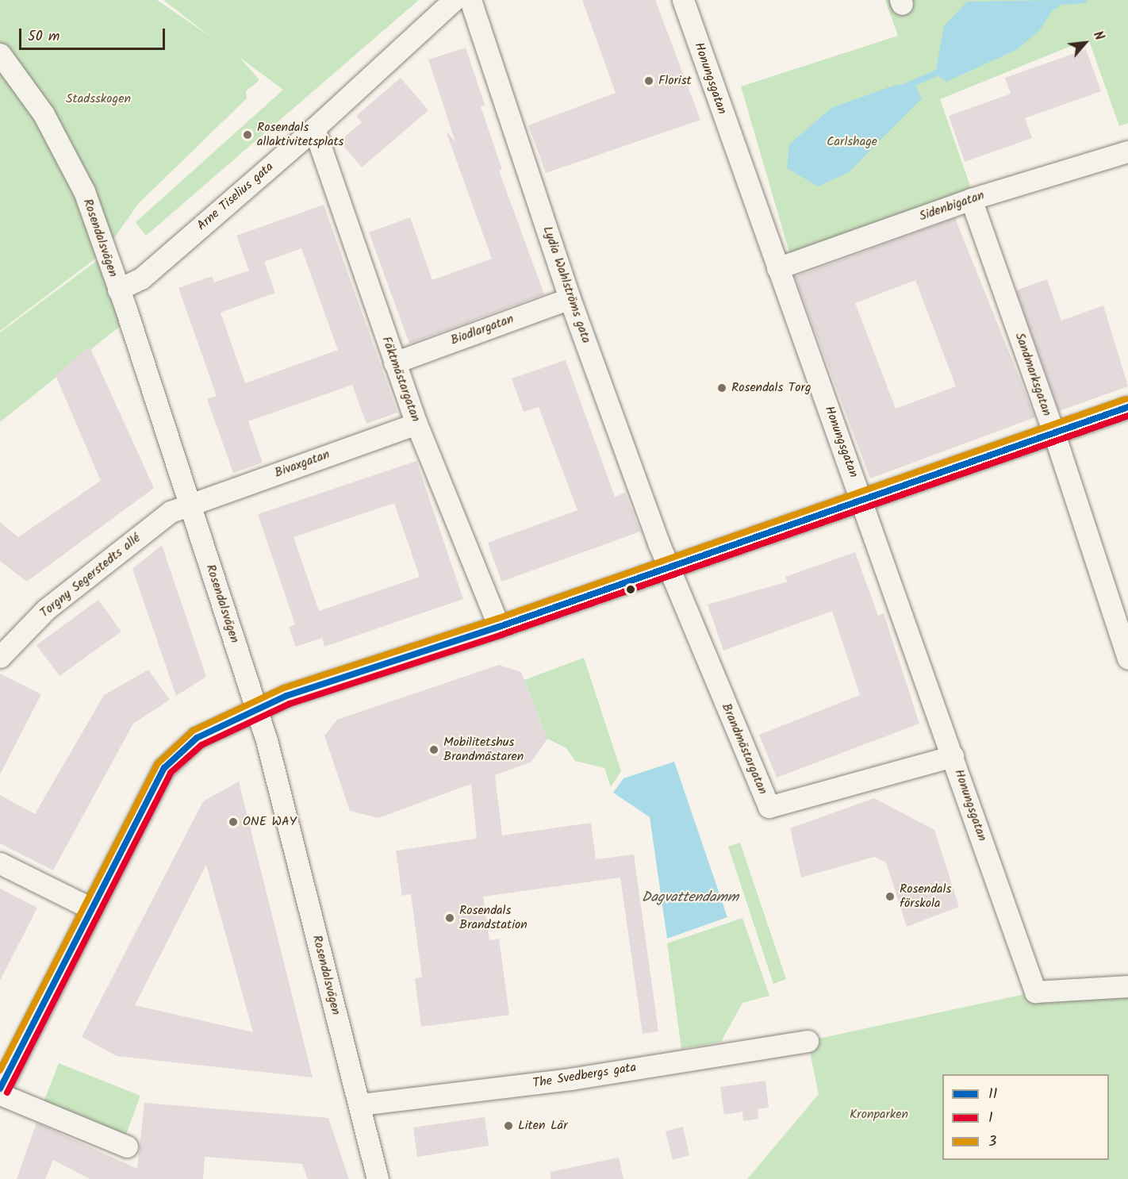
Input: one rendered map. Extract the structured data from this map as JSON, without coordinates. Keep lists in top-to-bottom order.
{
  "streets": {
    "street": [
      "Honungsgatan",
      "Arne Tiselius gata",
      "Sidenbigatan",
      "Rosendalsvägen",
      "Lydia Wahlströms gata",
      "Biodlargatan",
      "Sandmarksgatan",
      "Fäktmästargatan",
      "Bivaxgatan",
      "Torgny Segerstedts allé",
      "Brandmästargatan",
      "The Svedbergs gata"
    ]
  },
  "crossings": [
    ["Honungsgatan", "Sidenbigatan"],
    ["Honungsgatan", "Brandmästargatan"],
    ["Arne Tiselius gata", "Rosendalsvägen"],
    ["Arne Tiselius gata", "Fäktmästargatan"],
    ["Sidenbigatan", "Sandmarksgatan"],
    ["Rosendalsvägen", "Bivaxgatan"],
    ["Rosendalsvägen", "Torgny Segerstedts allé"],
    ["Rosendalsvägen", "The Svedbergs gata"],
    ["Lydia Wahlströms gata", "Biodlargatan"],
    ["Lydia Wahlströms gata", "Brandmästargatan"],
    ["Biodlargatan", "Fäktmästargatan"],
    ["Fäktmästargatan", "Bivaxgatan"],
    ["Bivaxgatan", "Torgny Segerstedts allé"]
  ],
  "water": ["Dagvattendamm"],
  "parks": ["Stadsskogen", "Carlshage", "Kronparken"],
  "places": [
    "Florist",
    "Rosendals allaktivitetsplats",
    "Rosendals Torg",
    "Mobilitetshus Brandmästaren",
    "ONE WAY",
    "Rosendals förskola",
    "Rosendals Brandstation",
    "Liten Lär"
  ],
  "lines": ["transit line 3", "transit line 11", "transit line 1"],
  "legend": ["11", "1", "3"],
  "scale_bar": "50 m",
  "north": "top right"
}
